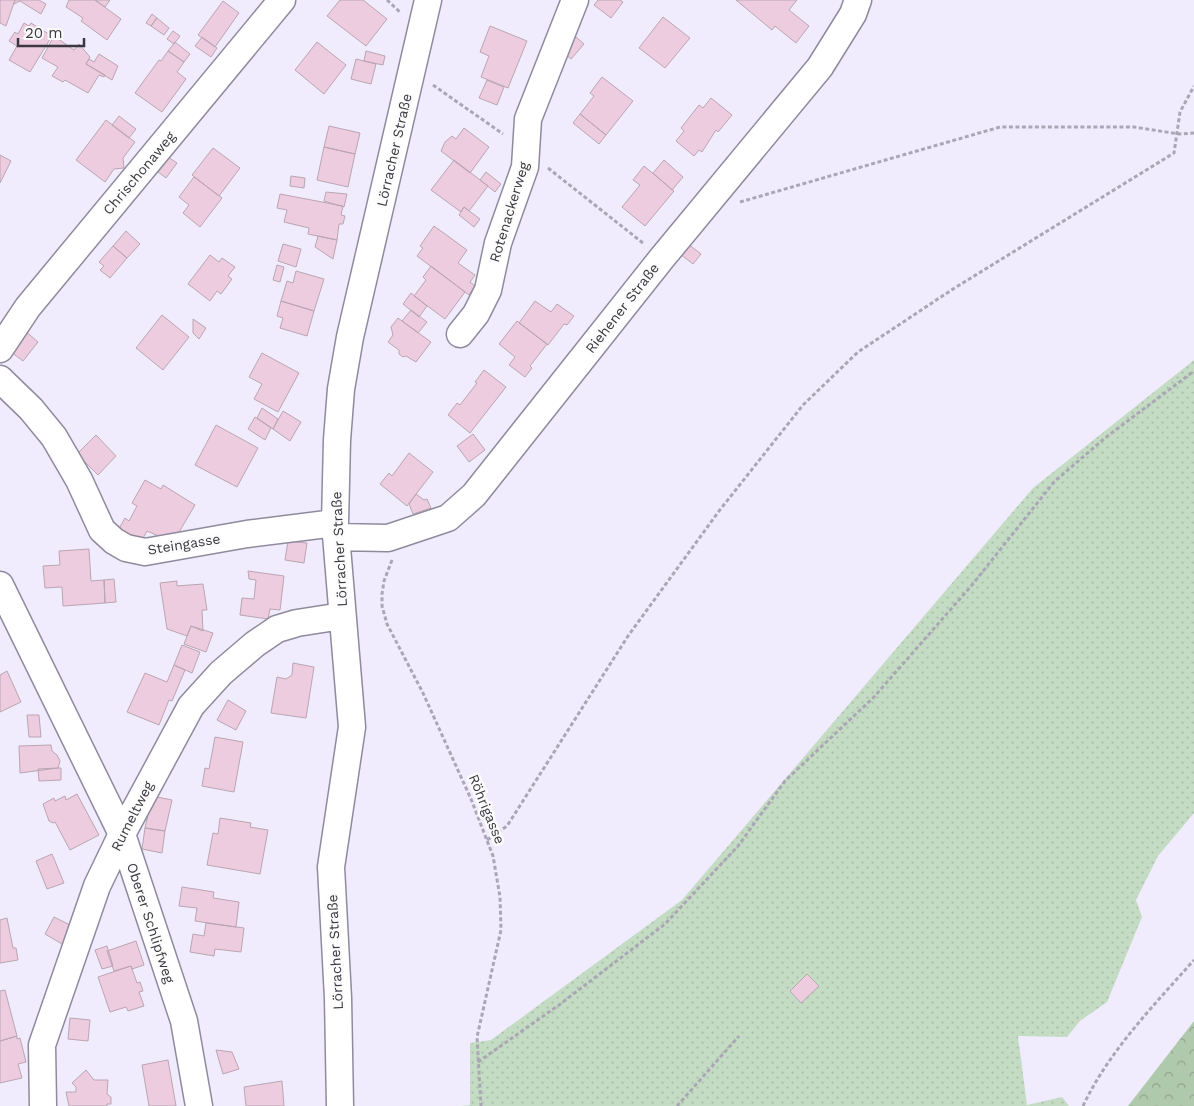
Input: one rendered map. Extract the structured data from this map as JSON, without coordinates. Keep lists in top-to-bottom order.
{
  "streets": {
    "street": [
      "Lörracher Straße",
      "Chrischonaweg",
      "Rotenackerweg",
      "Riehener Straße",
      "Steingasse",
      "Rumeltweg",
      "Oberer Schlipfweg"
    ],
    "path": ["Röhrigasse"]
  },
  "crossings": [
    ["Lörracher Straße", "Riehener Straße"],
    ["Lörracher Straße", "Steingasse"],
    ["Lörracher Straße", "Rumeltweg"],
    ["Riehener Straße", "Steingasse"],
    ["Riehener Straße", "Röhrigasse"],
    ["Rumeltweg", "Oberer Schlipfweg"]
  ],
  "scale_bar": "20 m"
}
